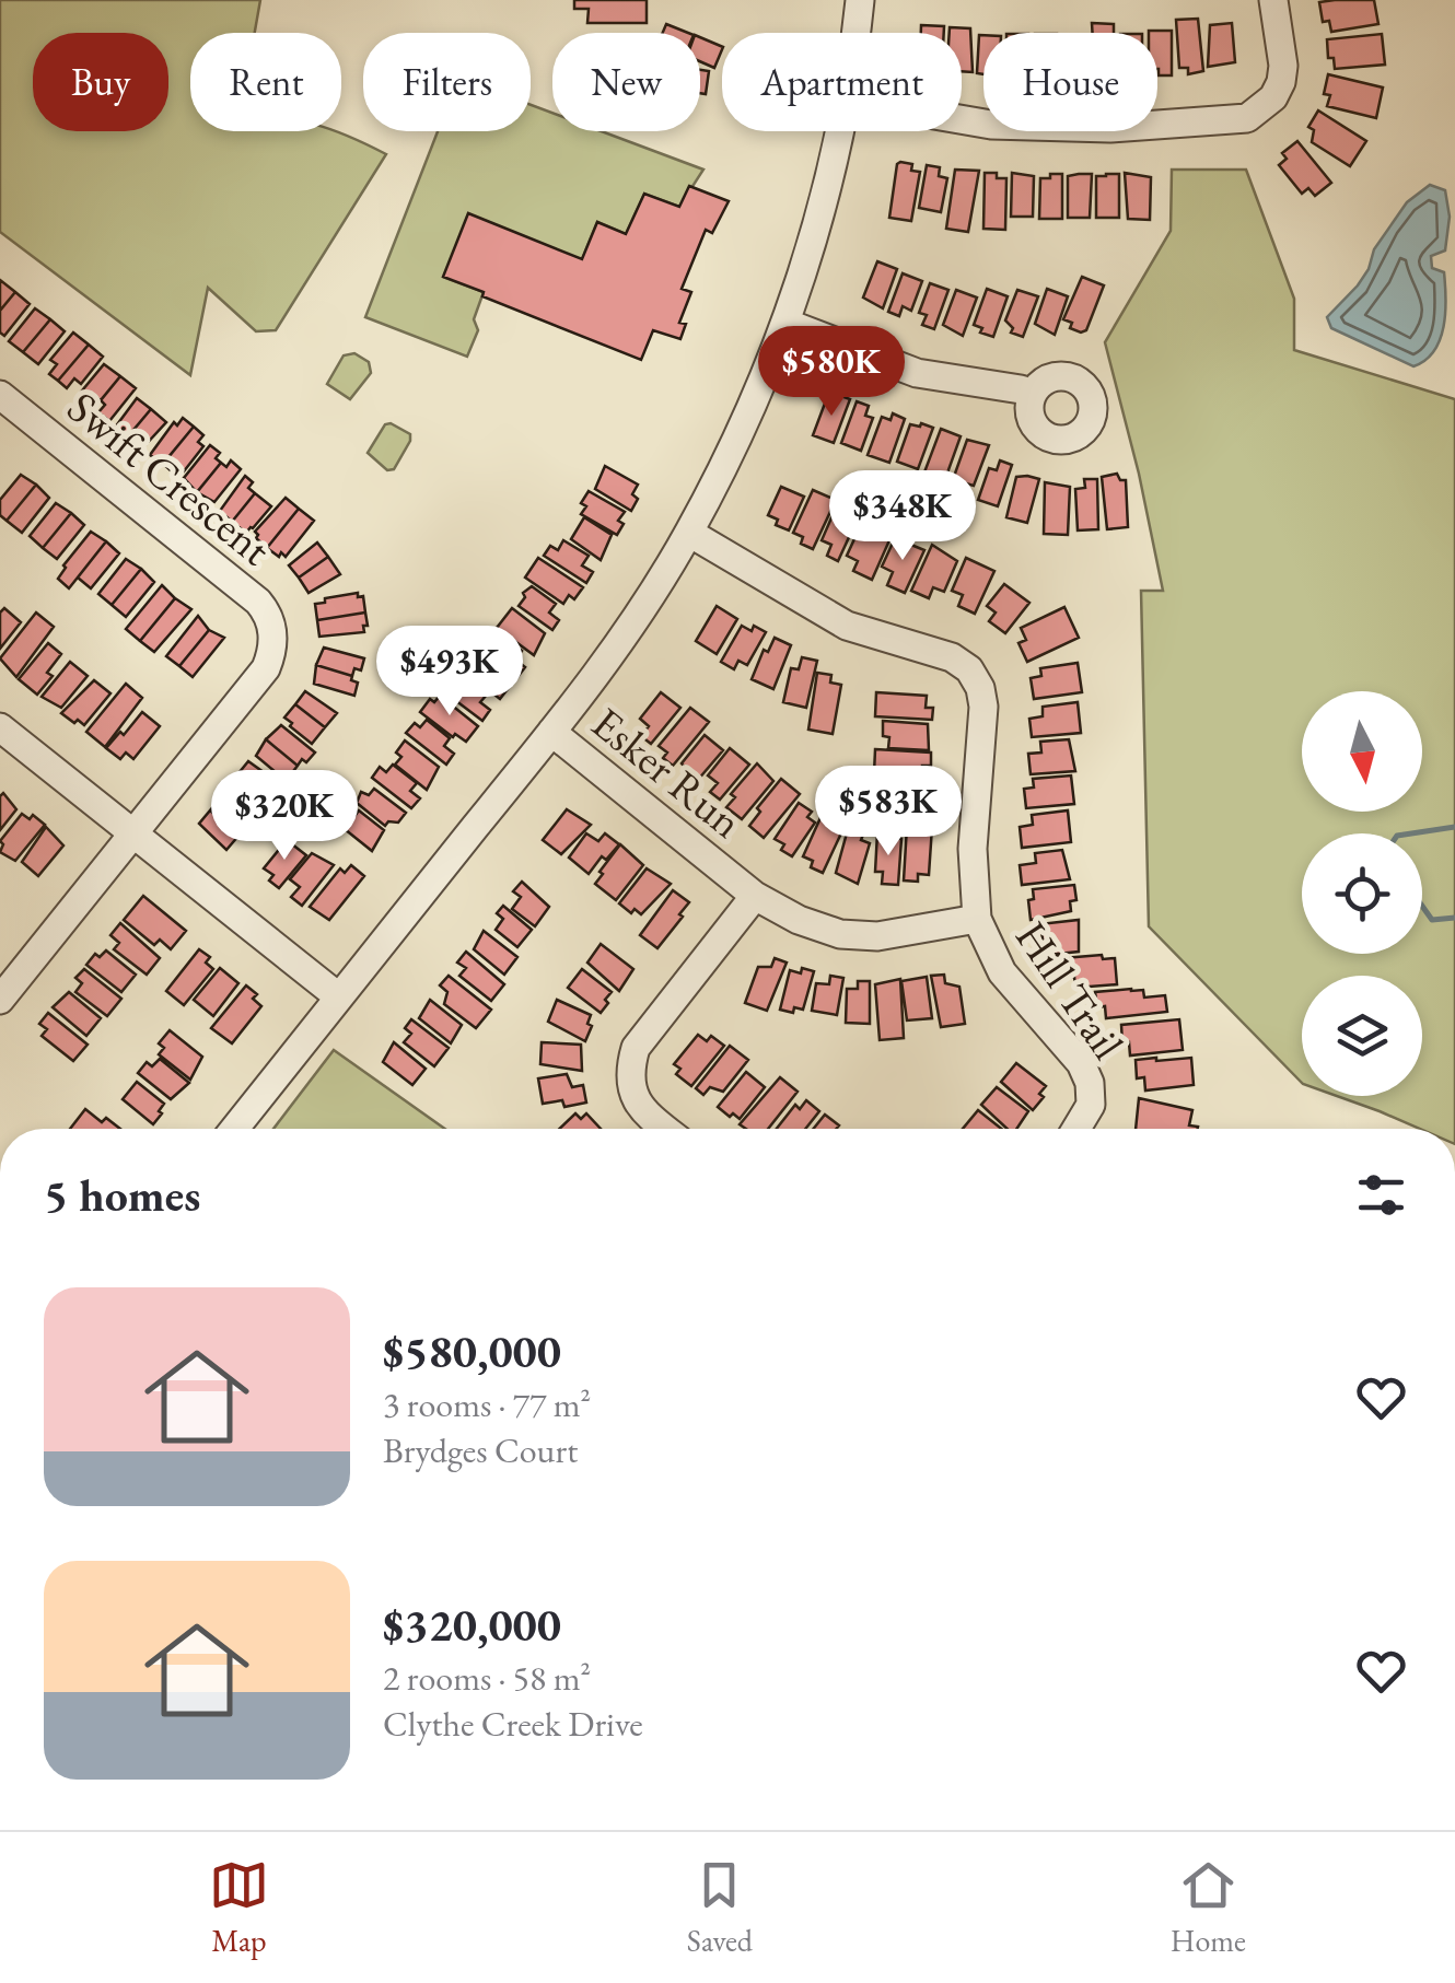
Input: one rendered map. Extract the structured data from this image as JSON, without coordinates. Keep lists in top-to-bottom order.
{
  "streets": {
    "street": ["Swift Crescent", "Esker Run", "Hill Trail"]
  },
  "crossings": [
    ["Esker Run", "Hill Trail"]
  ],
  "north": "bottom",
  "page": {
    "chip": [
      "Buy",
      "Rent",
      "Filters",
      "New",
      "Apartment",
      "House"
    ],
    "price": [
      "$580K",
      "$348K",
      "$493K",
      "$583K",
      "$320K"
    ],
    "heading": "5 homes",
    "list": [
      {
        "name": "$580,000",
        "note": "3 rooms · 77 m² · Brydges Court"
      },
      {
        "name": "$320,000",
        "note": "2 rooms · 58 m² · Clythe Creek Drive"
      }
    ],
    "tabs": ["Map", "Saved", "Home"]
  }
}
